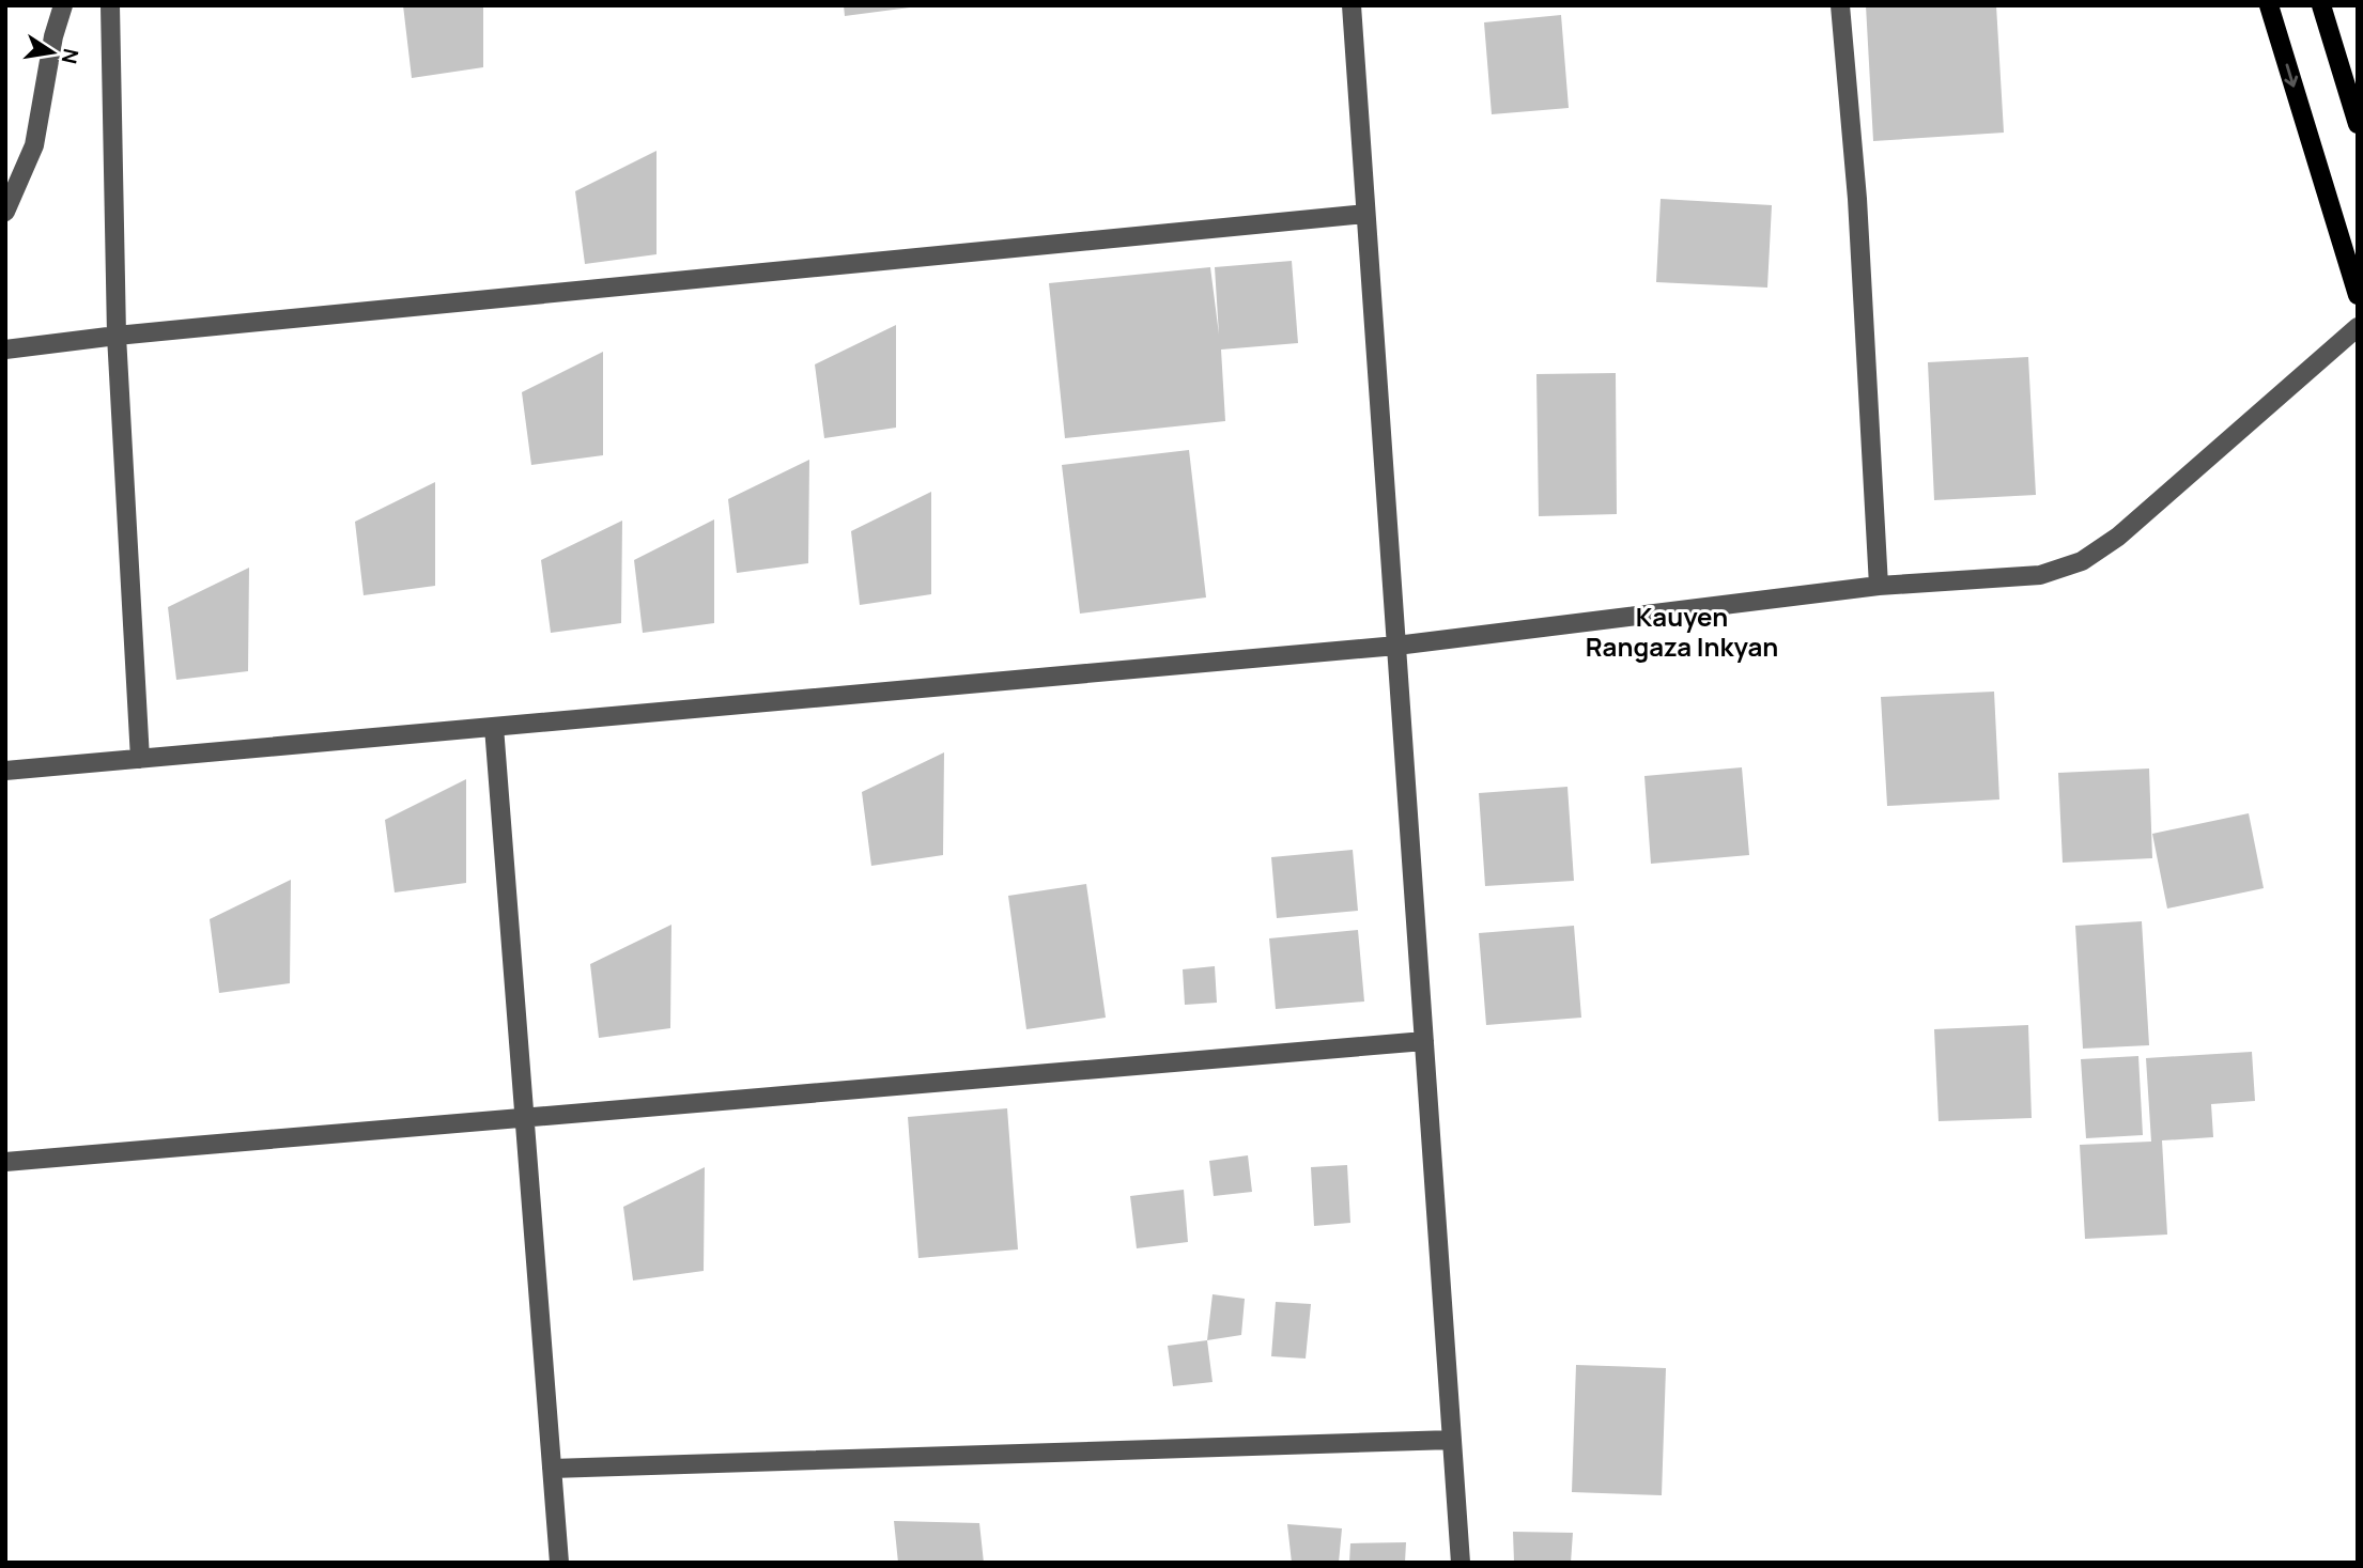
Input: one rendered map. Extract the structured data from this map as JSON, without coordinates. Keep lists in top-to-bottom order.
{
  "districts": ["Kauyen Rangaza Inkyan"],
  "north": "right"
}
